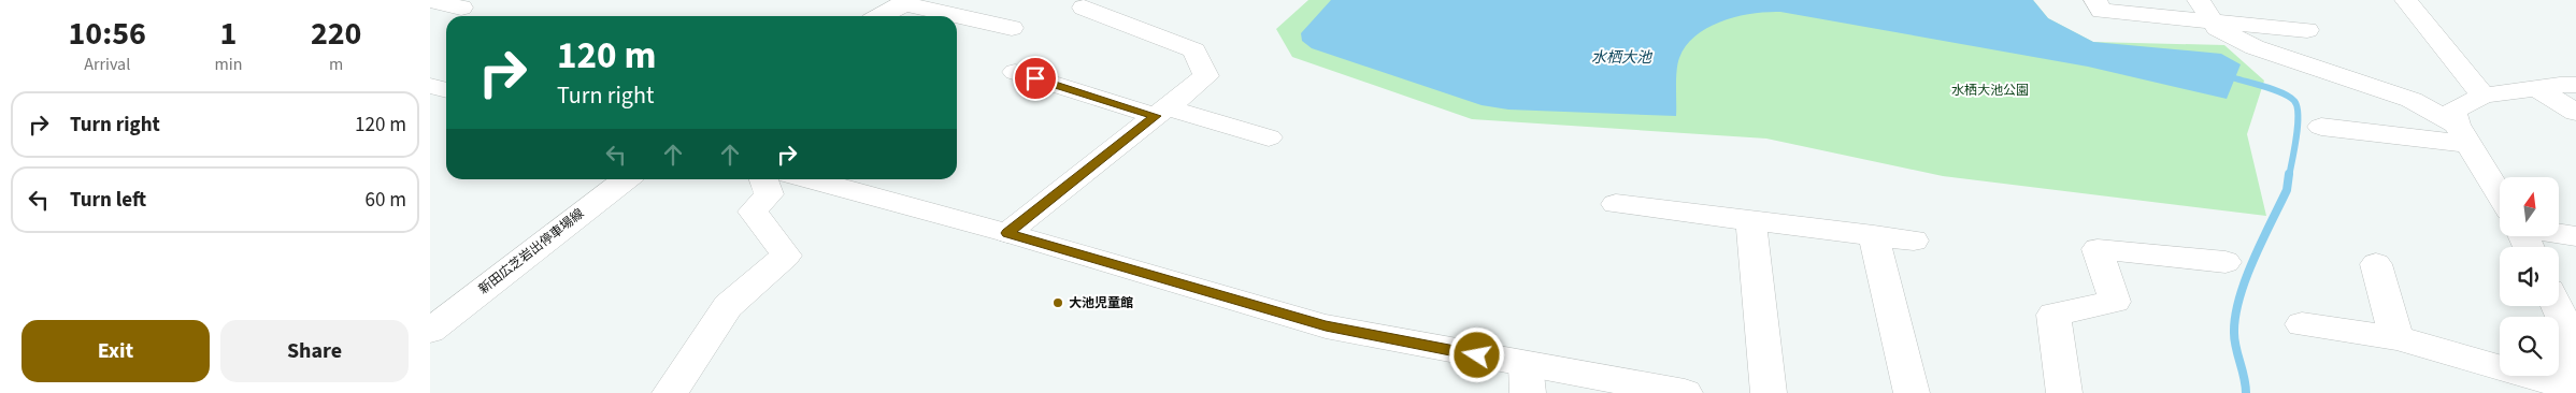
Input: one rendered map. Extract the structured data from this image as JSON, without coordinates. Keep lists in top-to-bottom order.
{
  "streets": {
    "street": ["新田広芝岩出停車場線"]
  },
  "water": ["水栖大池"],
  "parks": ["水栖大池公園"],
  "places": ["大池児童館"],
  "north": "top",
  "page": {
    "eta": [
      "10:56",
      "Arrival",
      "1",
      "min",
      "220",
      "m"
    ],
    "turn": ["120 m", "Turn right"],
    "list": [
      {
        "name": "Turn right",
        "value": "120 m"
      },
      {
        "name": "Turn left",
        "value": "60 m"
      }
    ],
    "buttons": ["Exit", "Share"]
  }
}
